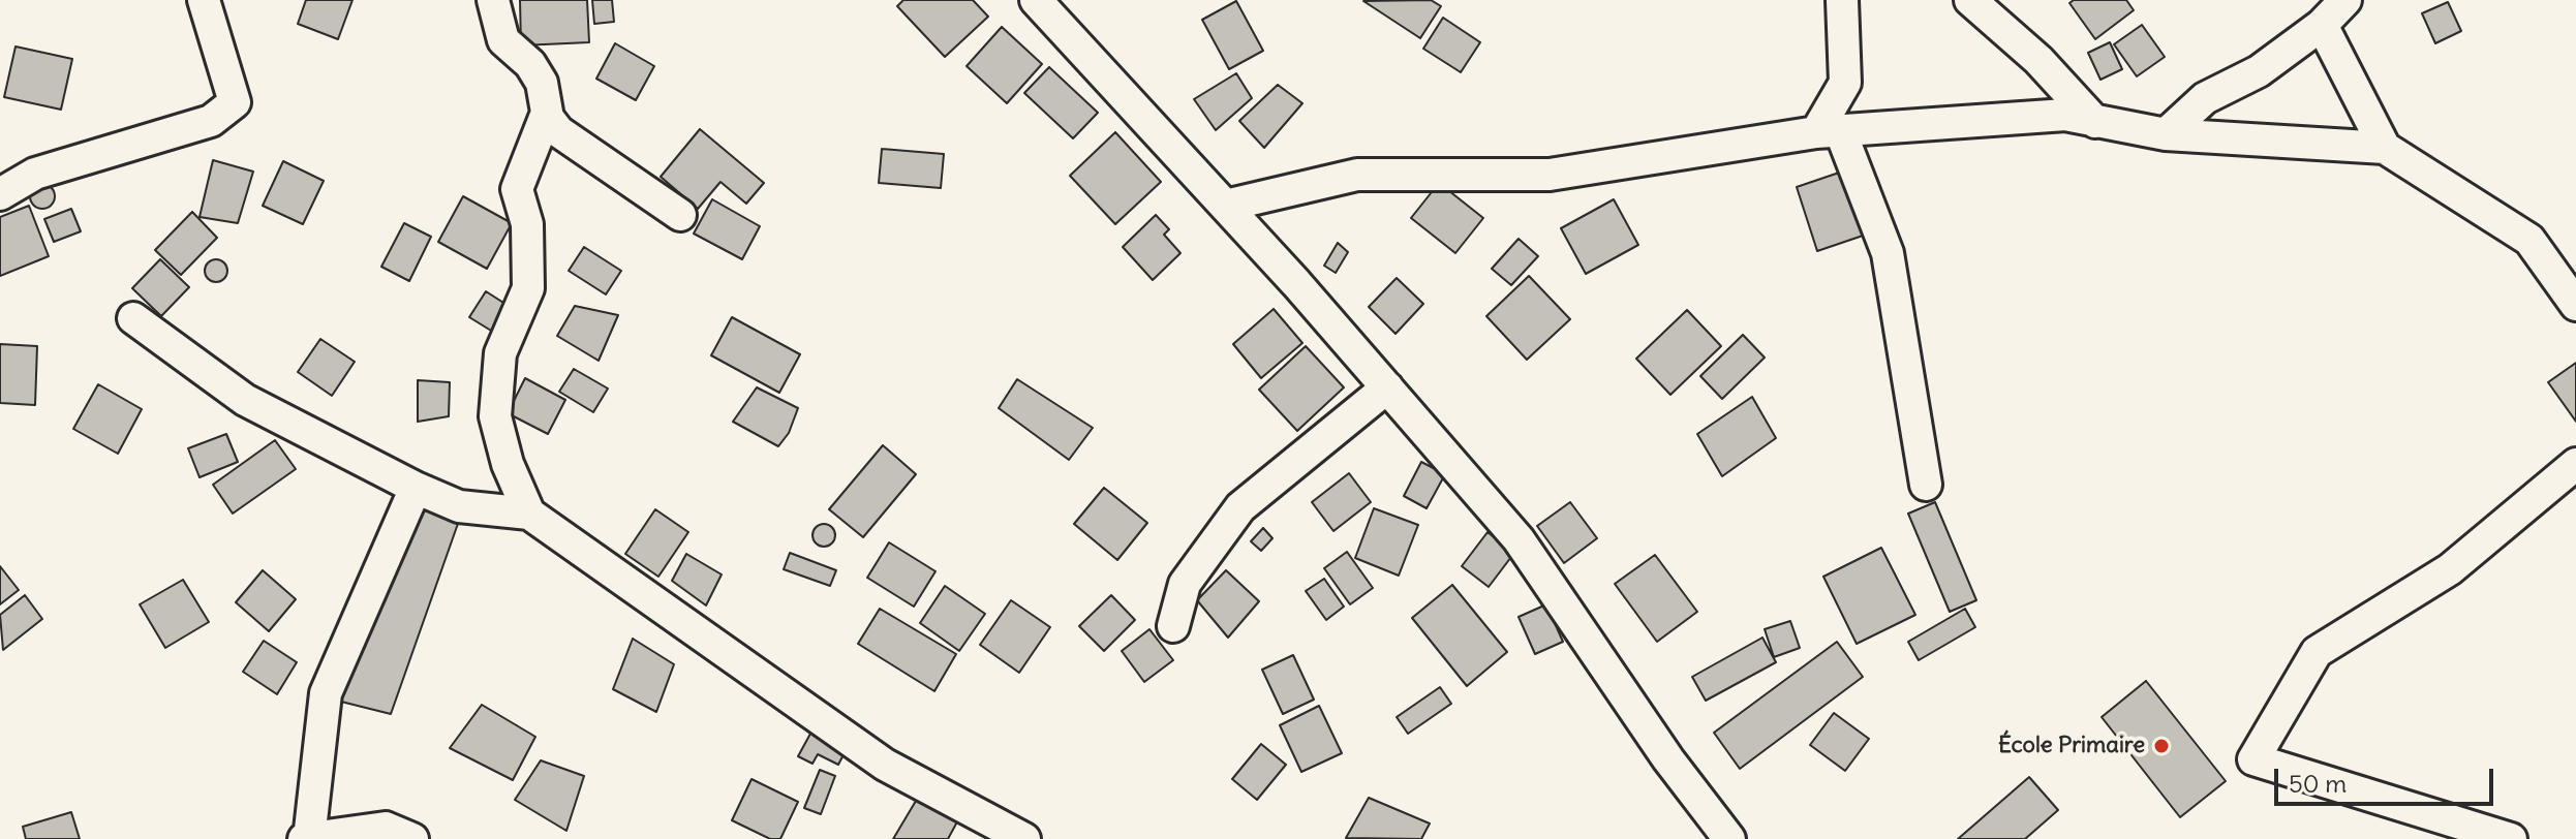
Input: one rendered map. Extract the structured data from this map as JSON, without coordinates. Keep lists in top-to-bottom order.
{
  "places": ["École Primaire"],
  "scale_bar": "50 m"
}
